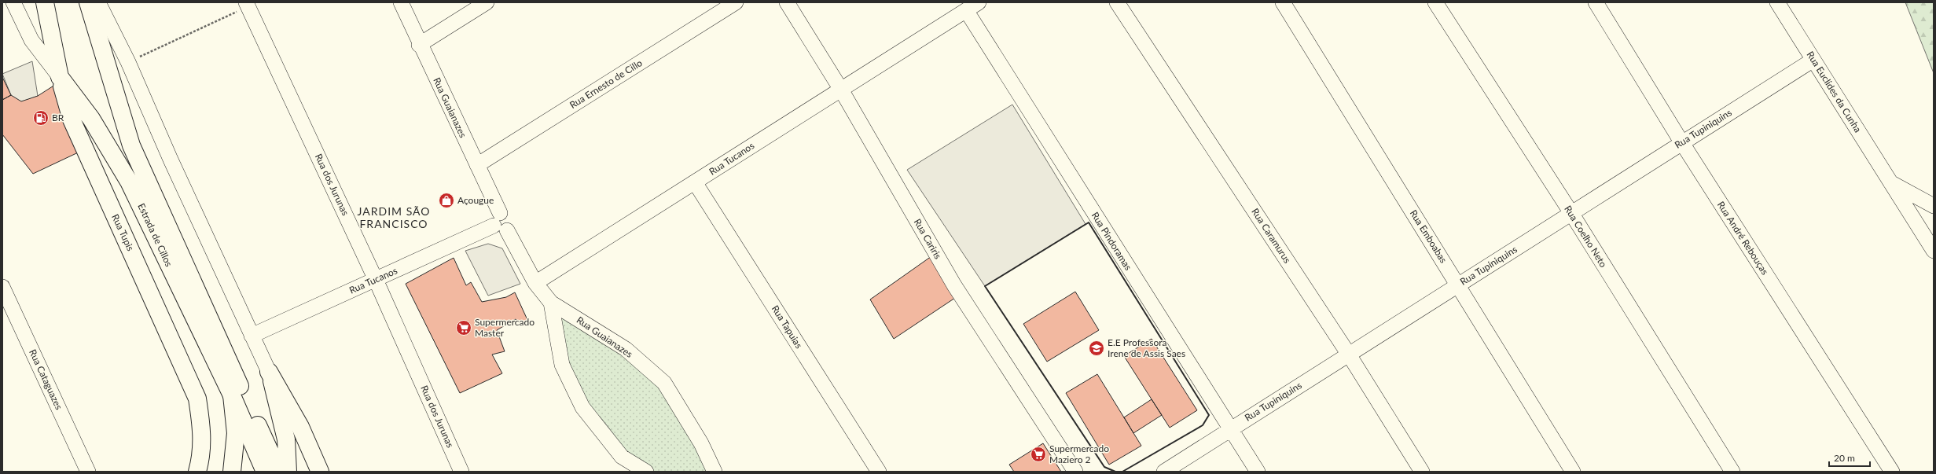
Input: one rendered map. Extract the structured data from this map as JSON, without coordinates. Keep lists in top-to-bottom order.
{
  "streets": {
    "main road": ["Rua Tupis", "Estrada de Cillos"],
    "street": [
      "Rua Ernesto de Cillo",
      "Rua Euclides da Cunha",
      "Rua Guaianazes",
      "Rua Tupiniquins",
      "Rua Tucanos",
      "Rua dos Jurunas",
      "Rua Caramurus",
      "Rua Emboabas",
      "Rua Coelho Neto",
      "Rua André Rebouças",
      "Rua Cariris",
      "Rua Pindoramas",
      "Rua Tapuias",
      "Rua Cataguazes"
    ]
  },
  "crossings": [
    ["Rua Ernesto de Cillo", "Rua Guaianazes"],
    ["Rua Euclides da Cunha", "Rua Tupiniquins"],
    ["Rua Guaianazes", "Rua Tucanos"],
    ["Rua Tupiniquins", "Rua Caramurus"],
    ["Rua Tupiniquins", "Rua Emboabas"],
    ["Rua Tupiniquins", "Rua Coelho Neto"],
    ["Rua Tupiniquins", "Rua André Rebouças"],
    ["Rua Tupiniquins", "Rua Pindoramas"],
    ["Rua Tucanos", "Rua dos Jurunas"],
    ["Rua Tucanos", "Rua Cariris"],
    ["Rua Tucanos", "Rua Pindoramas"],
    ["Rua Tucanos", "Rua Tapuias"],
    ["Rua Tupis", "Estrada de Cillos"]
  ],
  "districts": ["JARDIM SÃO FRANCISCO"],
  "places": {
    "fuel station": ["BR"],
    "shop": ["Açougue"],
    "supermarket": ["Supermercado Master", "Supermercado Maziero 2"],
    "school or university": ["E.E Professora Irene de Assis Saes"]
  },
  "scale_bar": "20 m"
}
